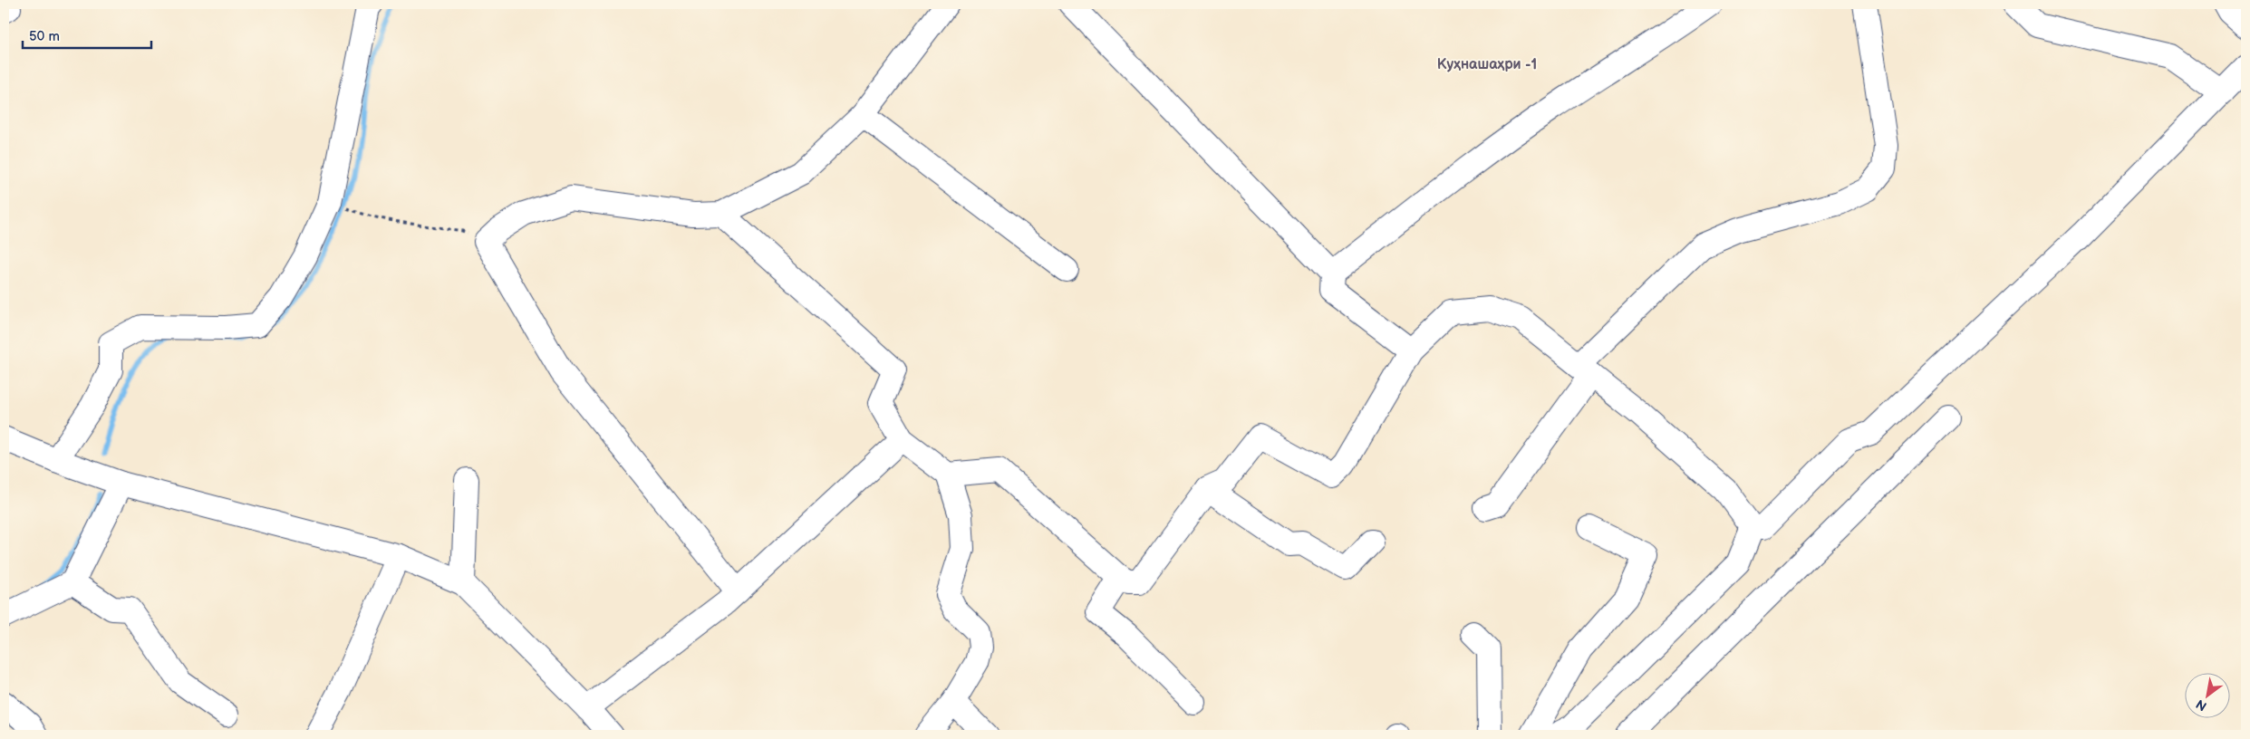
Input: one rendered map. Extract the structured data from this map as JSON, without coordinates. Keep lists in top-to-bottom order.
{
  "districts": ["Куҳнашаҳри -1"],
  "scale_bar": "50 m",
  "north": "bottom left"
}
